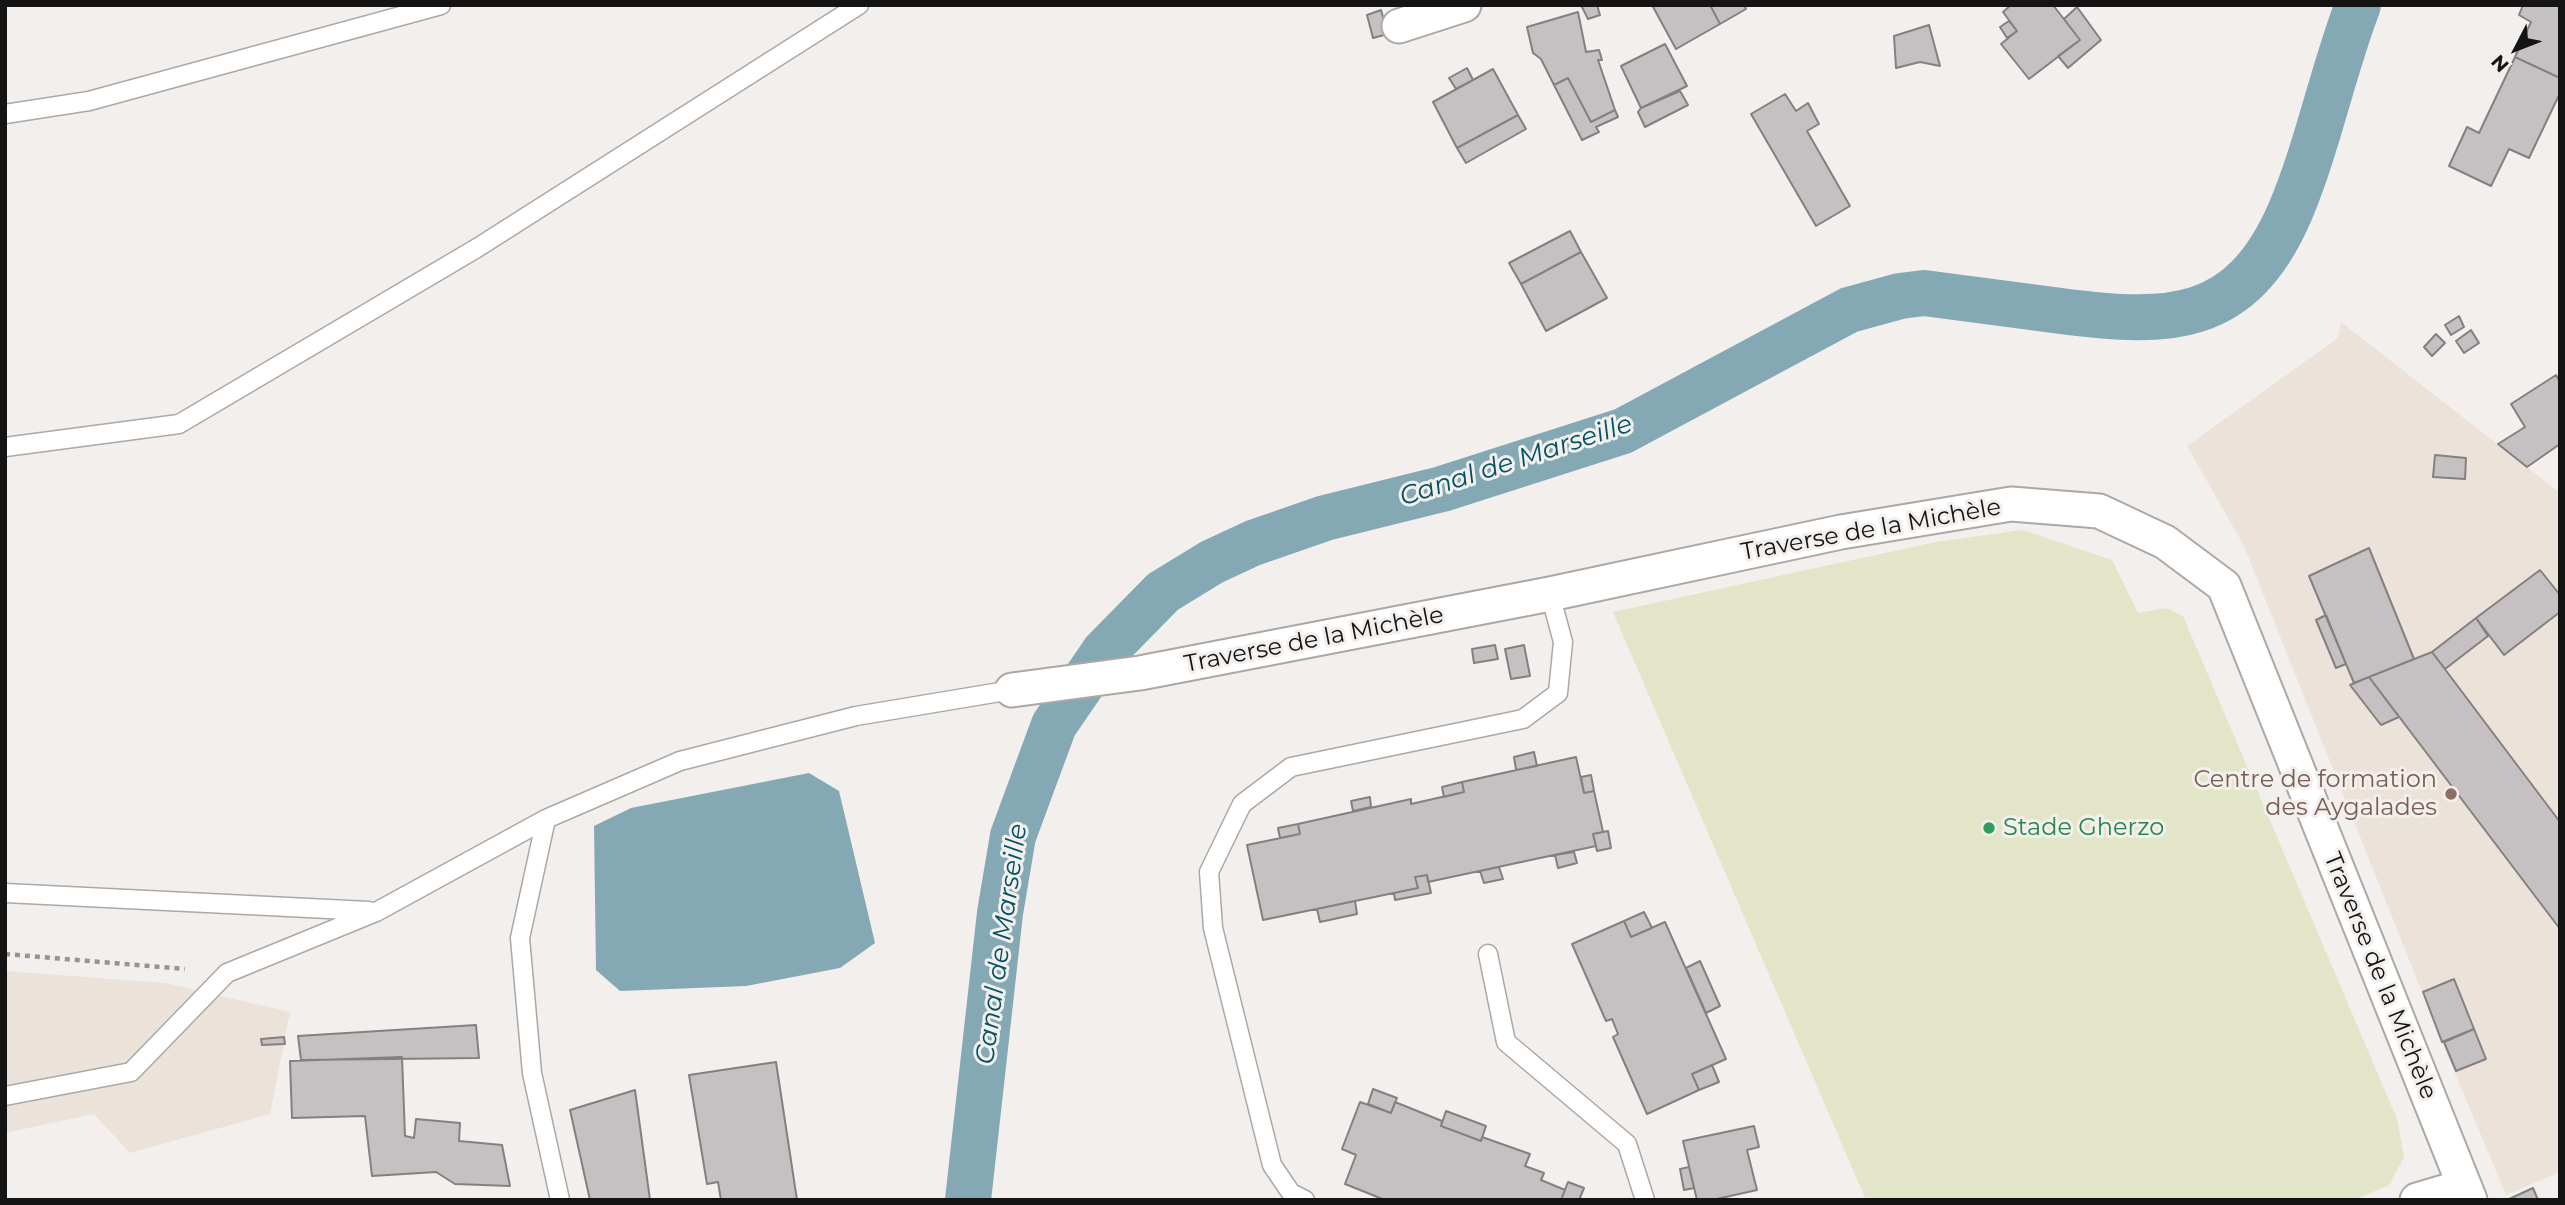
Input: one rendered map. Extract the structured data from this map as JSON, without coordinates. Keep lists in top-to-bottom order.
{
  "streets": {
    "street": ["Traverse de la Michèle"]
  },
  "water": ["Canal de Marseille"],
  "places": ["Centre de formation des Aygalades", "Stade Gherzo"],
  "north": "bottom left"
}
